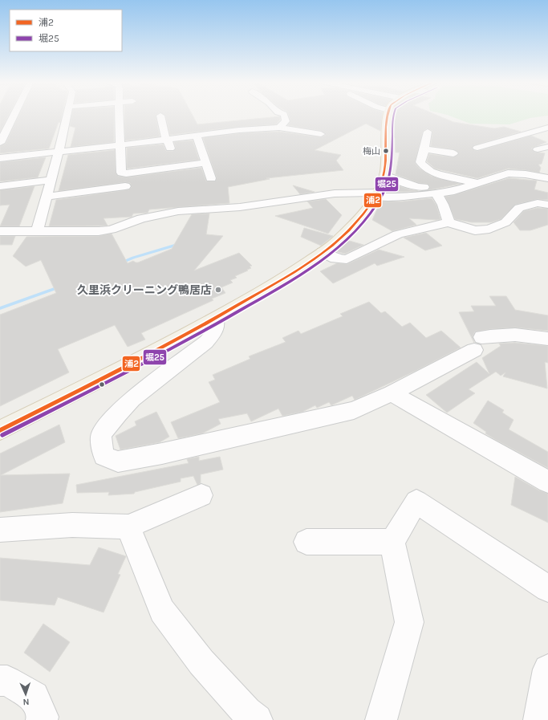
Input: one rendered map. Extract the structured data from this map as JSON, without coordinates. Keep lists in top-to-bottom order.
{
  "places": ["梅山", "久里浜クリーニング鴨居店"],
  "lines": ["transit line 浦2", "transit line 堀25"],
  "legend": ["浦2", "堀25"],
  "north": "bottom"
}
